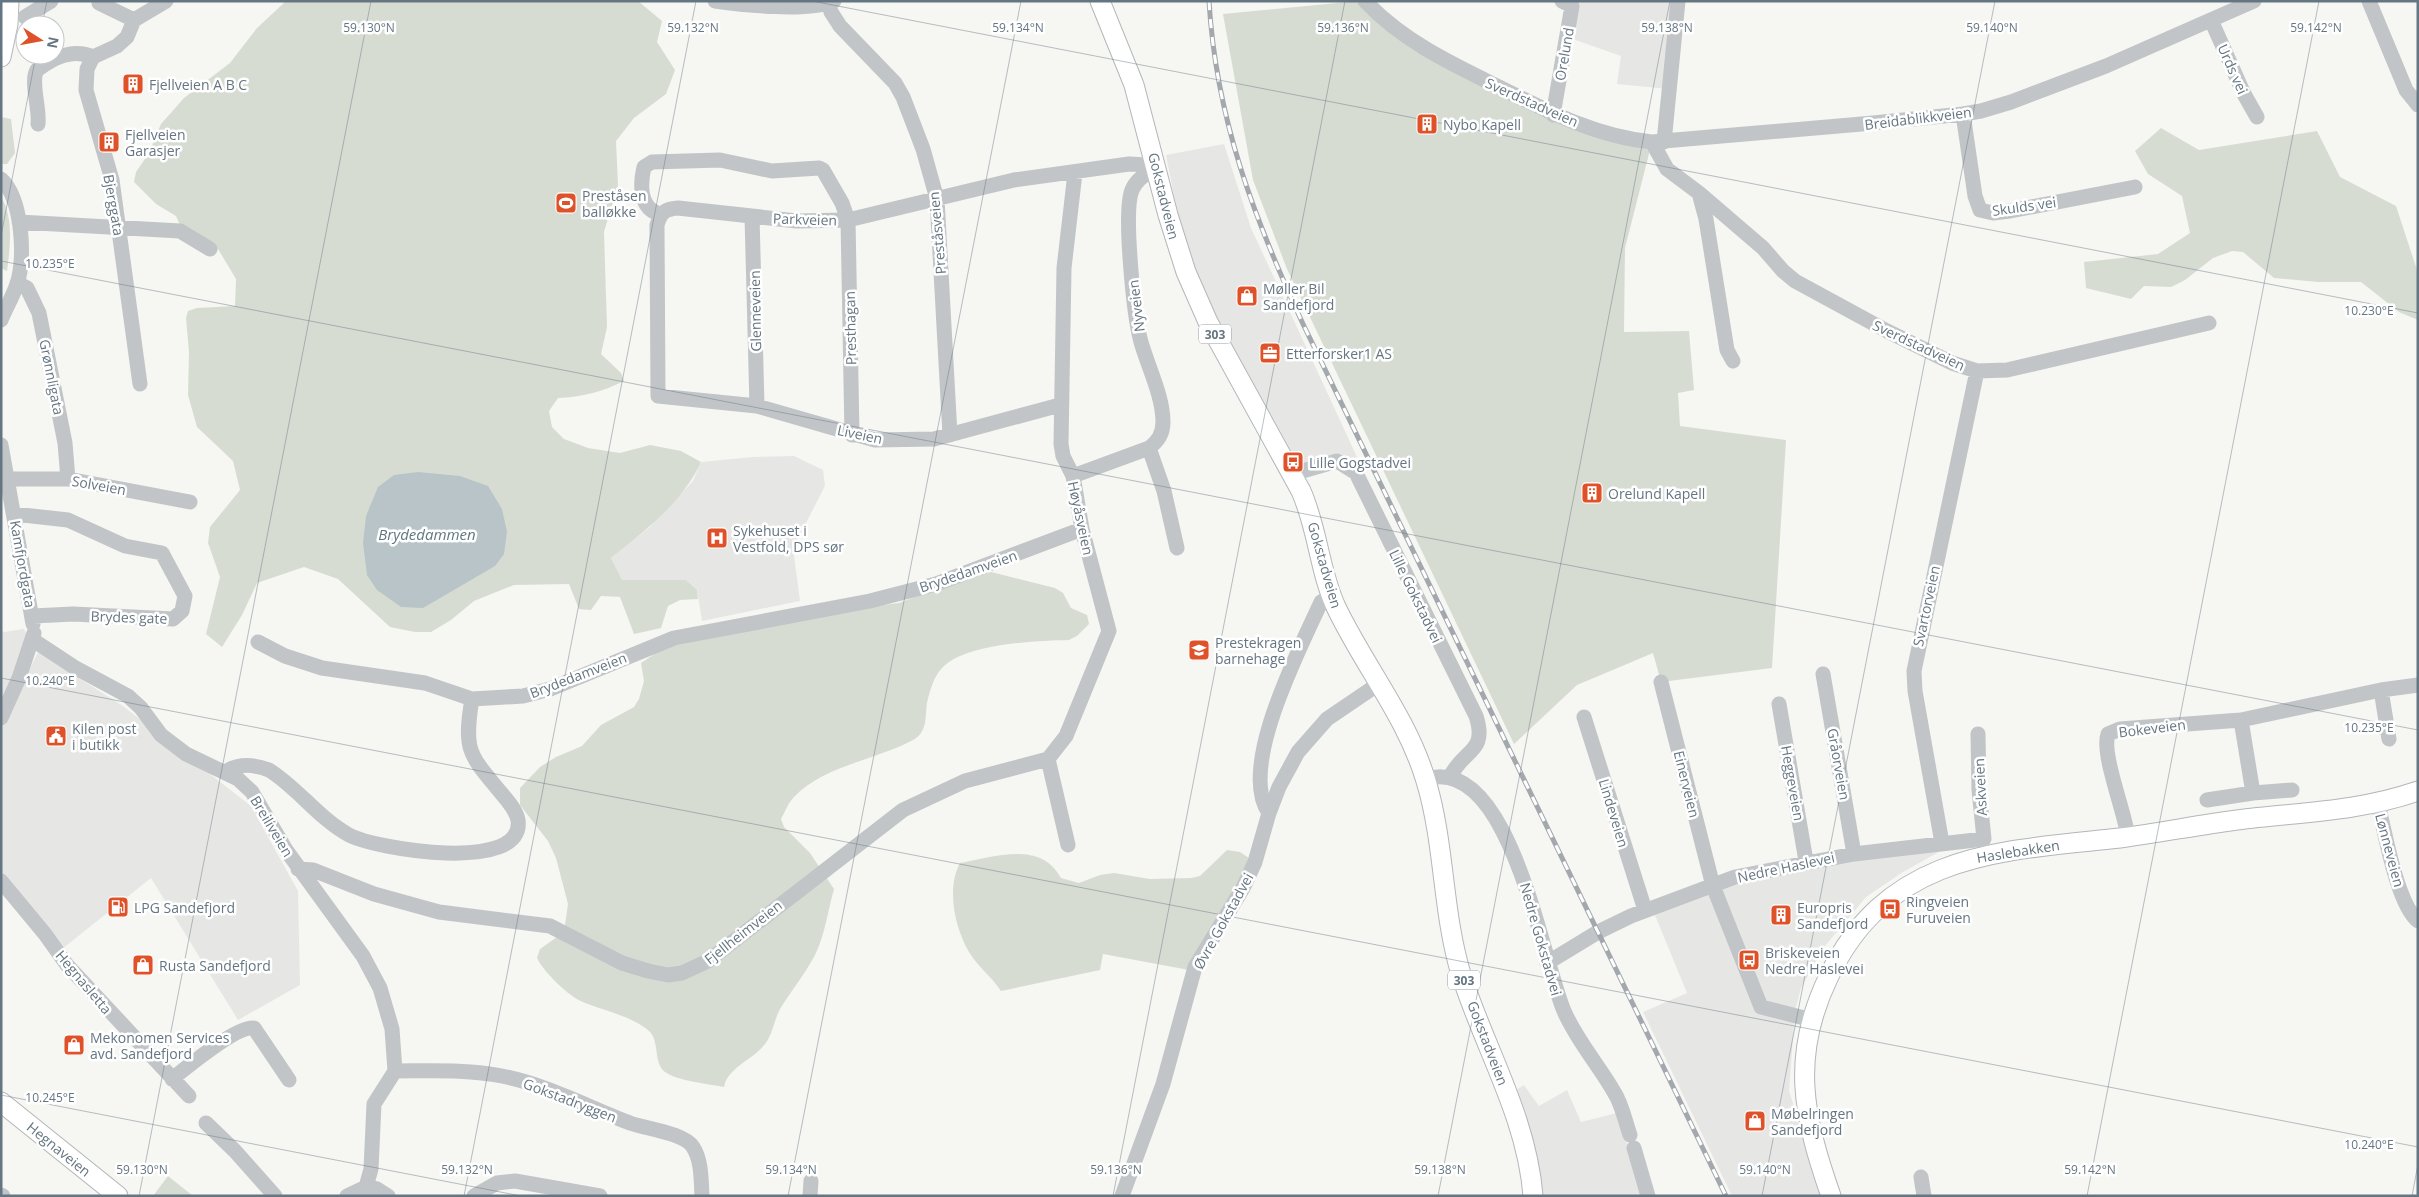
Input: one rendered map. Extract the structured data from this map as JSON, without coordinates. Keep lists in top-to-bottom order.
{
  "streets": {
    "main road": [
      "Gokstadveien",
      "303",
      "Haslebakken",
      "Hegnaveien"
    ],
    "street": [
      "Orelund",
      "Urds vei",
      "Sverdstadveien",
      "Breidablikkveien",
      "Bjerggata",
      "Skulds vei",
      "Parkveien",
      "Preståsveien",
      "Nyveien",
      "Glenneveien",
      "Presthagan",
      "Grønnligata",
      "Liveien",
      "Solveien",
      "Høyåsveien",
      "Kamfjordgata",
      "Brydedamveien",
      "Lille Gokstadvei",
      "Svartorveien",
      "Brydes gate",
      "Bokeveien",
      "Gråorveien",
      "Heggeveien",
      "Einerveien",
      "Askveien",
      "Lindeveien",
      "Breiliveien",
      "Lønneveien",
      "Nedre Haslevei",
      "Øvre Gokstadvei",
      "Fjellheimveien",
      "Nedre Gokstadvei",
      "Hegnasletta",
      "Gokstadryggen"
    ]
  },
  "crossings": [
    ["Orelund", "Sverdstadveien"],
    ["Urds vei", "Breidablikkveien"],
    ["Sverdstadveien", "Breidablikkveien"],
    ["Sverdstadveien", "Svartorveien"],
    ["Breidablikkveien", "Skulds vei"],
    ["Gokstadveien", "Parkveien"],
    ["Gokstadveien", "Nyveien"],
    ["Gokstadveien", "Lille Gokstadvei"],
    ["Gokstadveien", "Øvre Gokstadvei"],
    ["Parkveien", "Preståsveien"],
    ["Parkveien", "Nyveien"],
    ["Parkveien", "Glenneveien"],
    ["Parkveien", "Presthagan"],
    ["Parkveien", "Liveien"],
    ["Parkveien", "Høyåsveien"],
    ["Preståsveien", "Liveien"],
    ["Glenneveien", "Liveien"],
    ["Presthagan", "Liveien"],
    ["Grønnligata", "Solveien"],
    ["Liveien", "Høyåsveien"],
    ["Solveien", "Kamfjordgata"],
    ["Høyåsveien", "Brydedamveien"],
    ["Høyåsveien", "Fjellheimveien"],
    ["Kamfjordgata", "Brydes gate"],
    ["Kamfjordgata", "Breiliveien"],
    ["Lille Gokstadvei", "Nedre Gokstadvei"],
    ["Svartorveien", "Nedre Haslevei"],
    ["Brydes gate", "Breiliveien"],
    ["Bokeveien", "Haslebakken"],
    ["Gråorveien", "Nedre Haslevei"],
    ["Heggeveien", "Nedre Haslevei"],
    ["Einerveien", "Haslebakken"],
    ["Einerveien", "Nedre Haslevei"],
    ["Askveien", "Nedre Haslevei"],
    ["Lindeveien", "Nedre Haslevei"],
    ["Breiliveien", "Fjellheimveien"],
    ["Breiliveien", "Gokstadryggen"],
    ["Lønneveien", "Haslebakken"],
    ["Nedre Haslevei", "Nedre Gokstadvei"]
  ],
  "water": ["Brydedammen"],
  "places": {
    "building": [
      "Fjellveien A B C",
      "Nybo Kapell",
      "Fjellveien Garasjer",
      "Orelund Kapell",
      "Europris Sandefjord"
    ],
    "sports": ["Preståsen balløkke"],
    "shop": [
      "Møller Bil Sandefjord",
      "Rusta Sandefjord",
      "Mekonomen Services avd. Sandefjord",
      "Møbelringen Sandefjord"
    ],
    "office": ["Etterforsker1 AS"],
    "bus stop": ["Lille Gogstadvei", "Ringveien Furuveien", "Briskeveien Nedre Haslevei"],
    "hospital": ["Sykehuset i Vestfold, DPS sør"],
    "school or university": ["Prestekragen barnehage"],
    "public building": ["Kilen post i butikk"],
    "fuel station": ["LPG Sandefjord"]
  },
  "north": "right",
  "coordinates": [
    "59.130°N",
    "59.132°N",
    "59.134°N",
    "59.136°N",
    "59.138°N",
    "59.140°N",
    "59.142°N",
    "10.235°E",
    "10.230°E",
    "10.240°E",
    "10.245°E"
  ]
}
